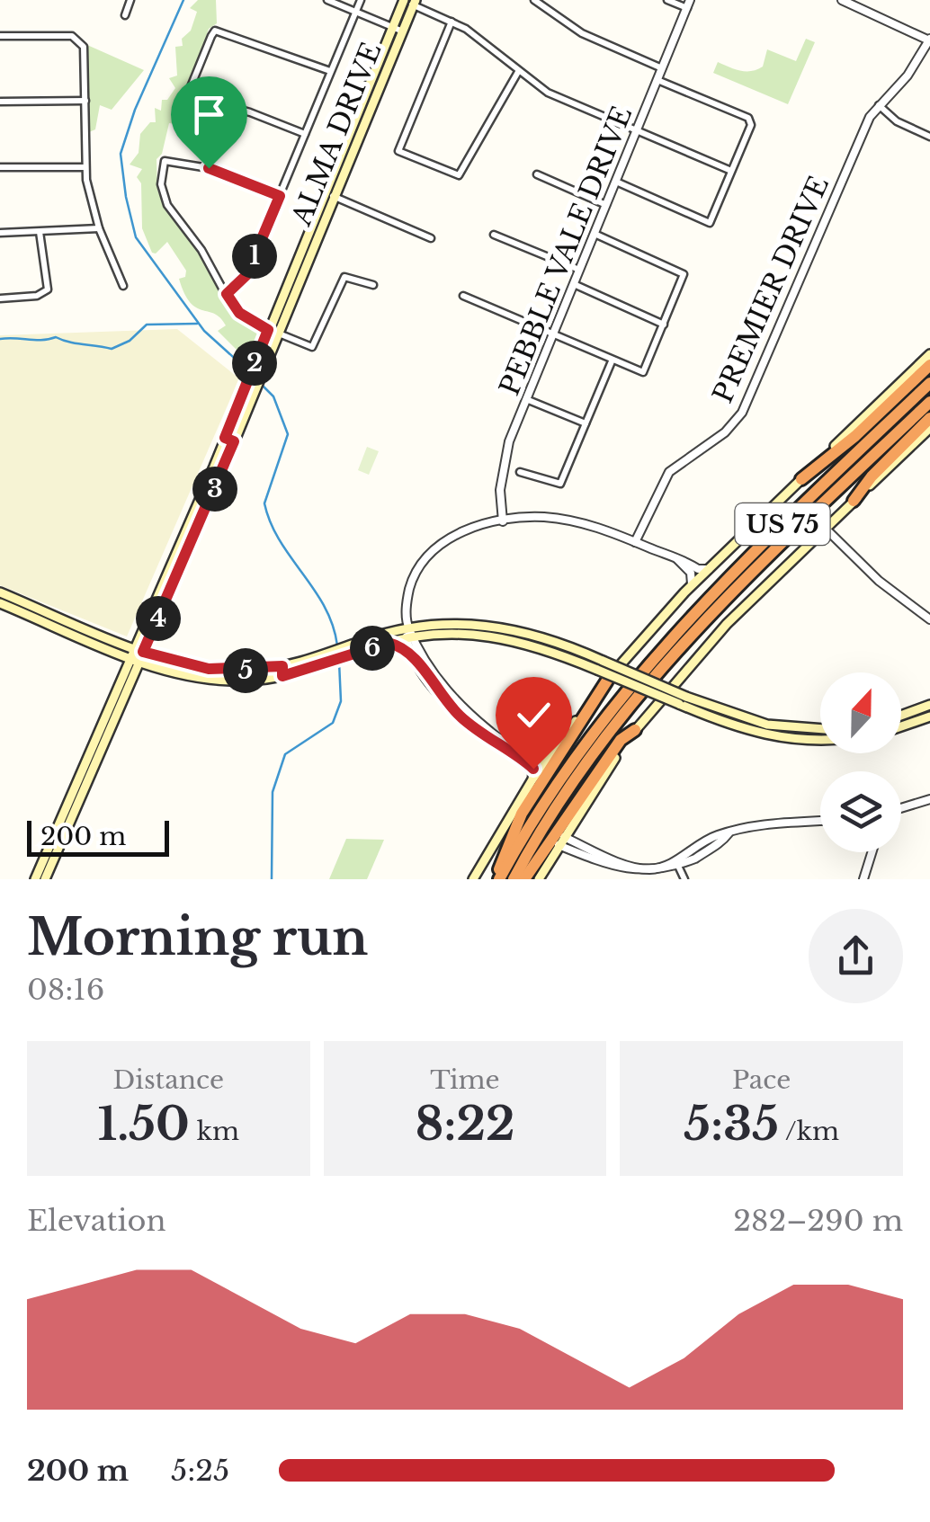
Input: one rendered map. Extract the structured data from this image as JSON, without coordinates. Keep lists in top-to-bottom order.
{
  "streets": {
    "highway": ["US 75"],
    "main road": ["ALMA DRIVE"],
    "street": ["PEBBLE VALE DRIVE", "PREMIER DRIVE"]
  },
  "scale_bar": "200 m",
  "north": "top",
  "page": {
    "pins": [
      "1",
      "2",
      "3",
      "4",
      "6",
      "5"
    ],
    "scale": "200 m",
    "heading": ["Morning run", "08:16"],
    "stats": [
      ["Distance", "1.50 km"],
      ["Time", "8:22"],
      ["Pace", "5:35 /km"]
    ],
    "chart": ["Elevation", "282–290 m"],
    "list": [
      {
        "name": "200 m",
        "note": "5:25"
      }
    ]
  }
}
